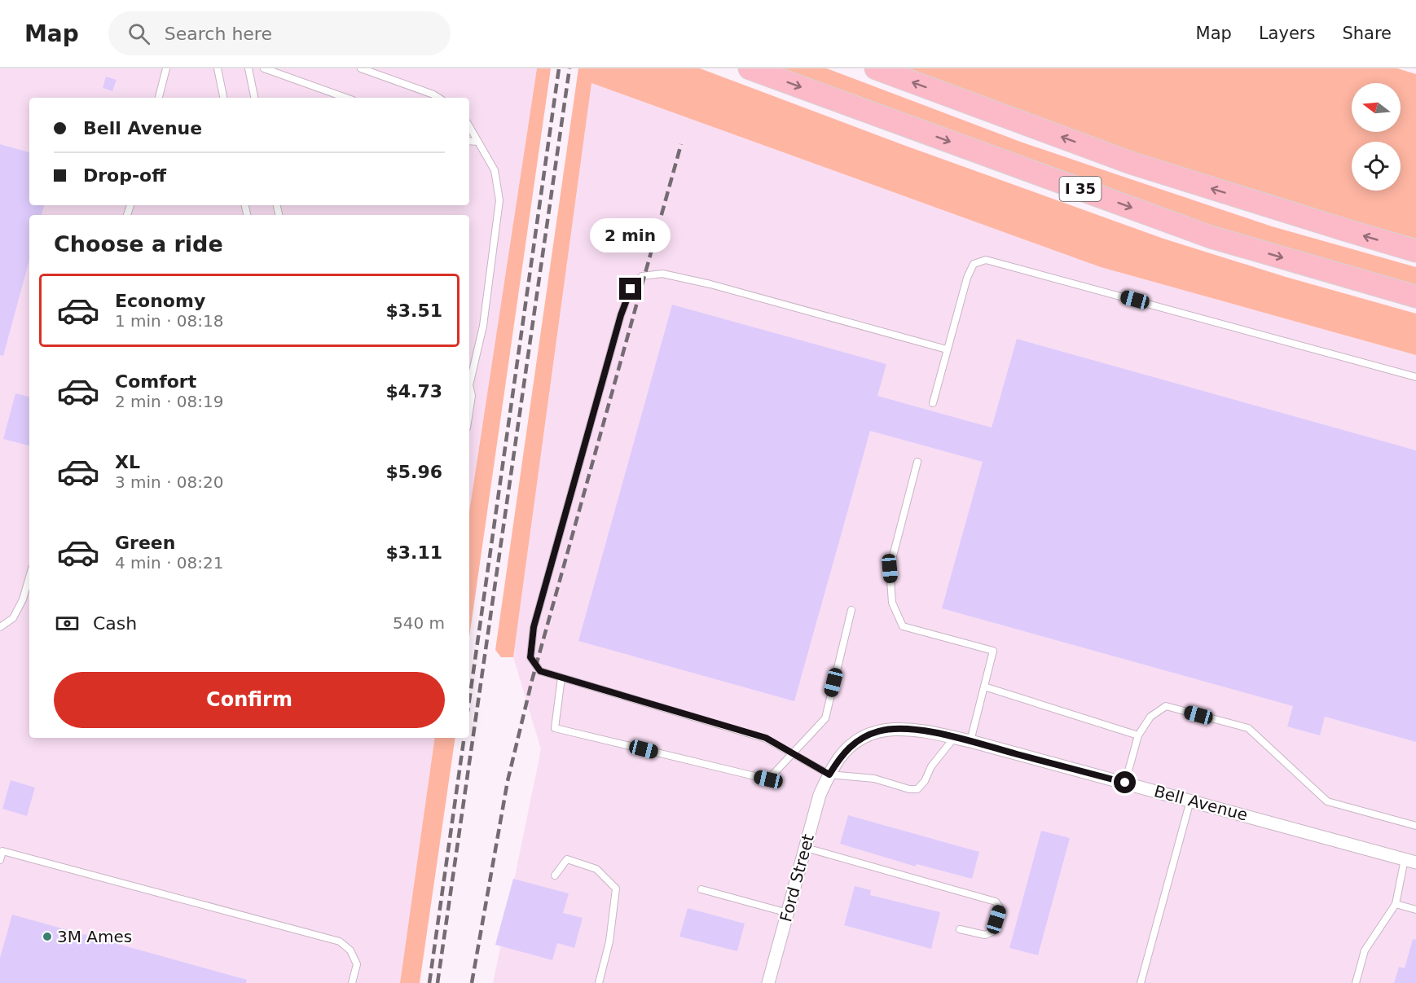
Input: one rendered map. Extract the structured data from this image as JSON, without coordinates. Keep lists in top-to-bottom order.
{
  "streets": {
    "highway": ["I 35"],
    "street": ["Bell Avenue", "Ford Street"]
  },
  "crossings": [
    ["Bell Avenue", "Ford Street"]
  ],
  "places": ["3M Ames"],
  "north": "left",
  "page": {
    "header": "Map",
    "search": "Search here",
    "nav": ["Map", "Layers", "Share"],
    "banner": ["Bell Avenue", "Drop-off"],
    "heading": "Choose a ride",
    "bubble": "2 min",
    "list": [
      {
        "name": "Economy",
        "note": "1 min · 08:18",
        "value": "$3.51"
      },
      {
        "name": "Comfort",
        "note": "2 min · 08:19",
        "value": "$4.73"
      },
      {
        "name": "XL",
        "note": "3 min · 08:20",
        "value": "$5.96"
      },
      {
        "name": "Green",
        "note": "4 min · 08:21",
        "value": "$3.11"
      }
    ],
    "pay": ["Cash", "540 m"],
    "buttons": "Confirm"
  }
}
